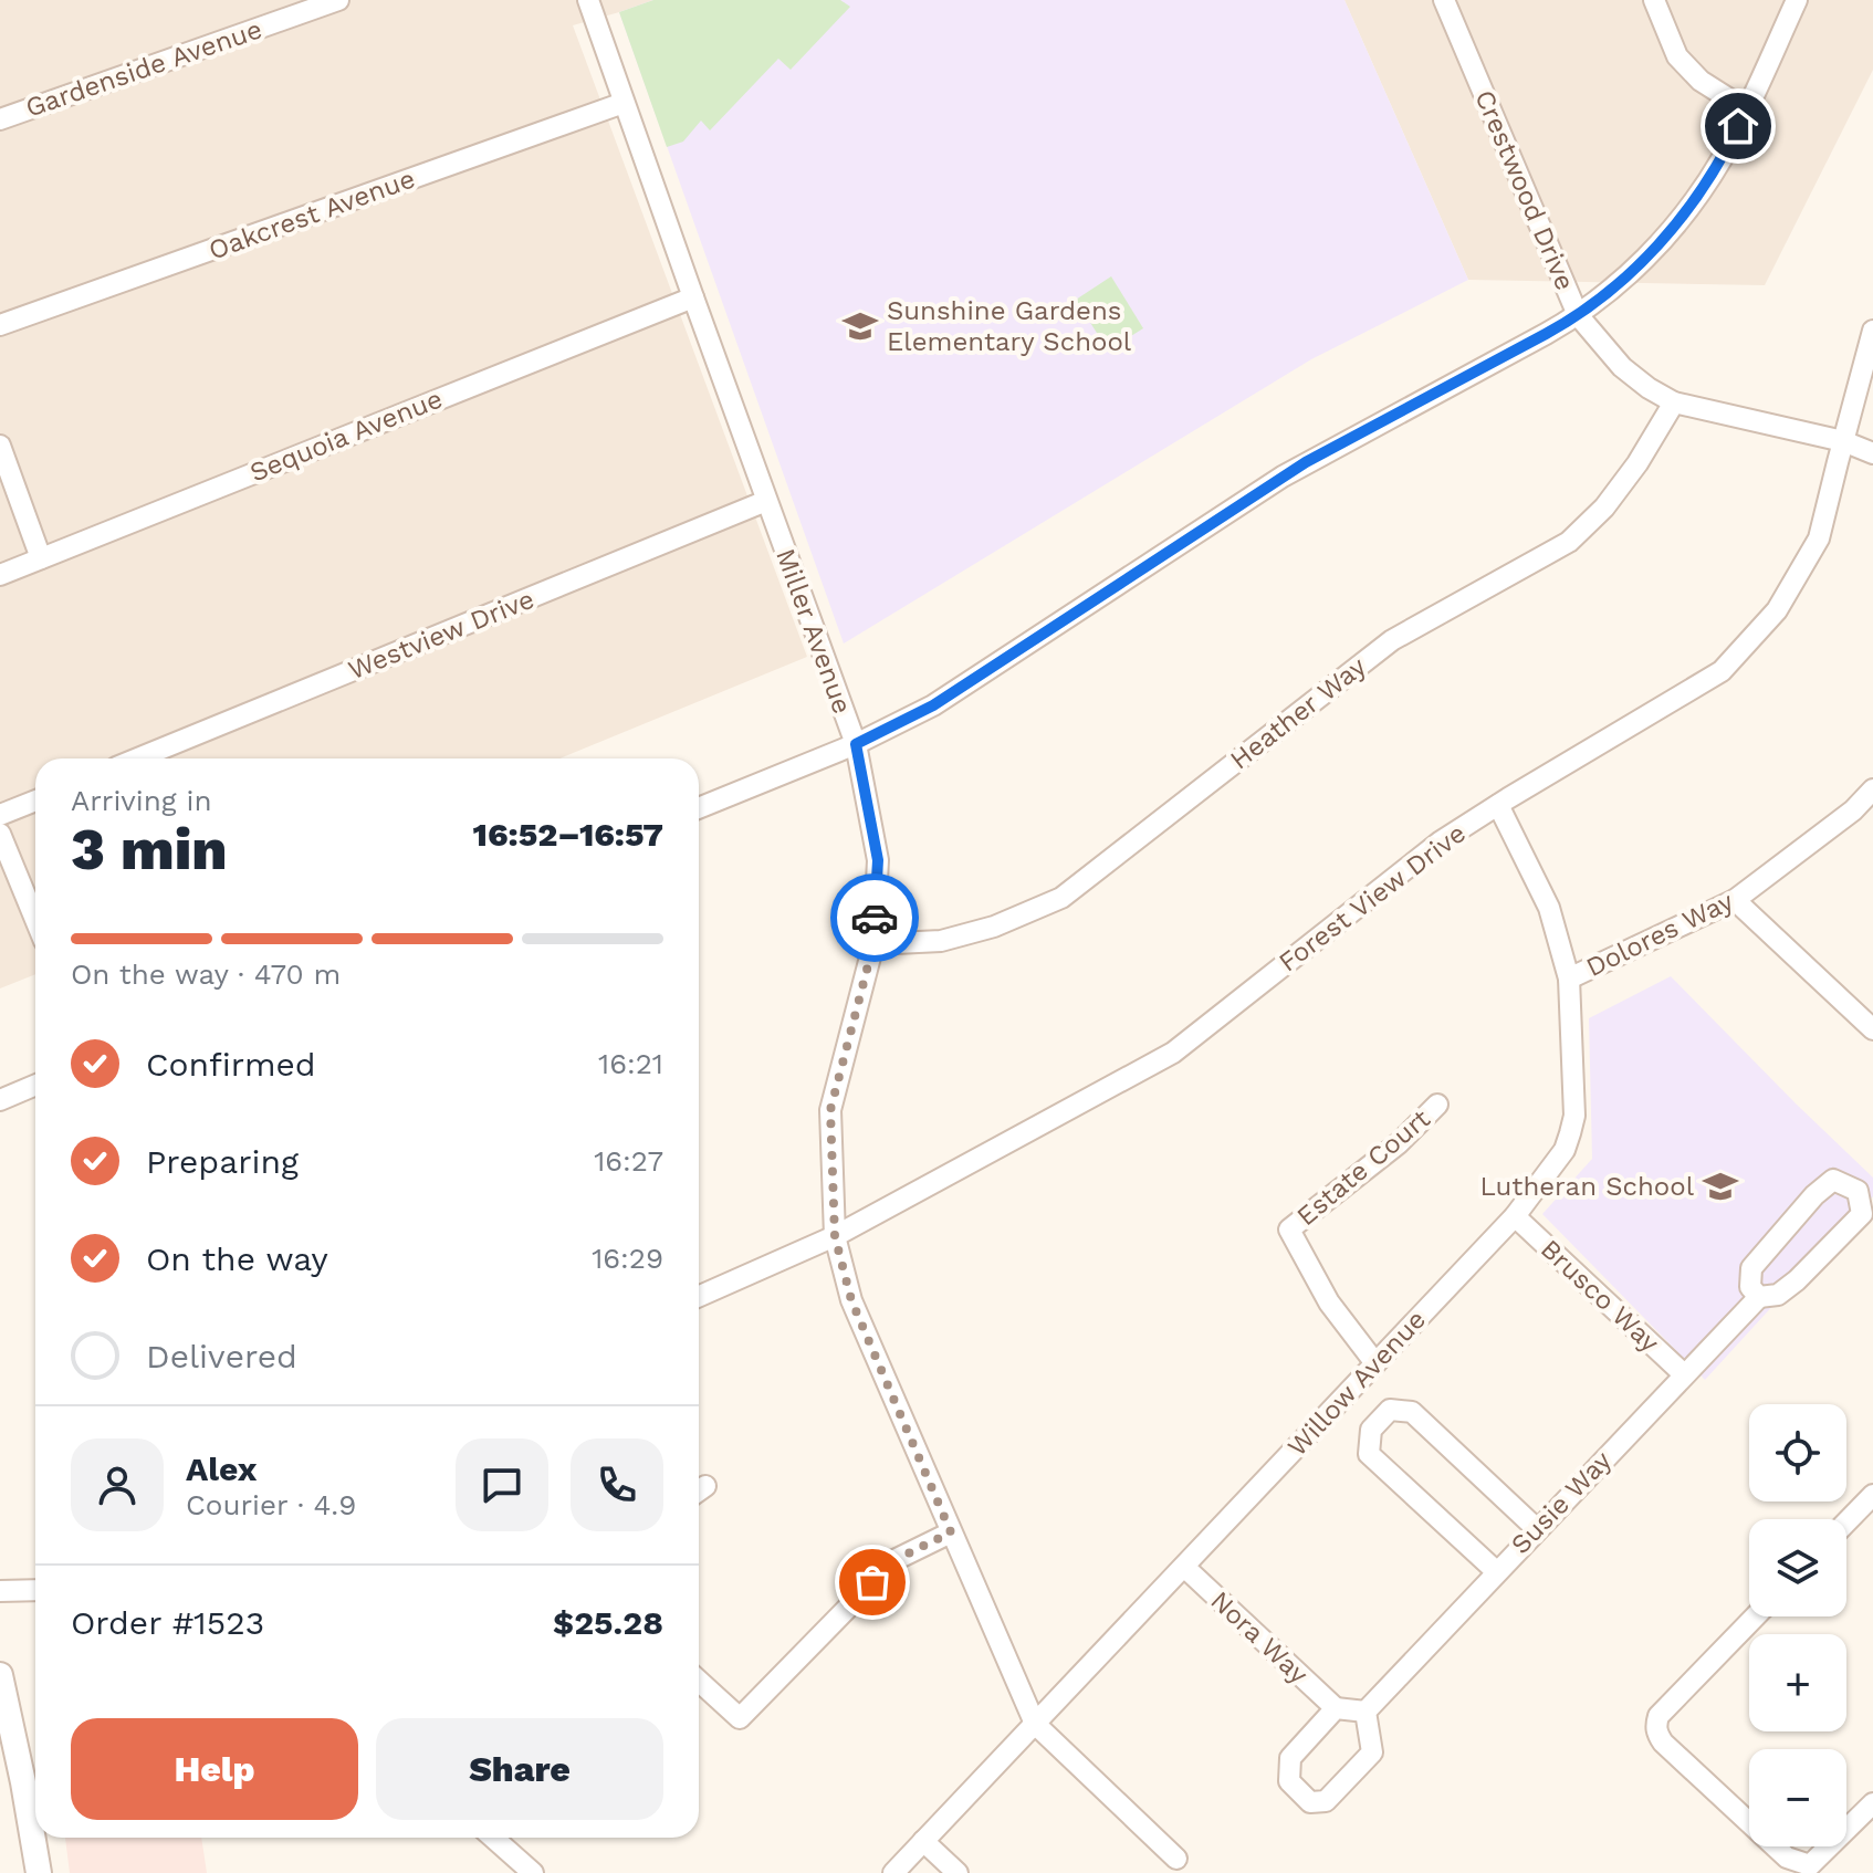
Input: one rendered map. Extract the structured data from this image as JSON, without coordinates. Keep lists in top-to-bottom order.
{
  "streets": {
    "street": [
      "Gardenside Avenue",
      "Crestwood Drive",
      "Oakcrest Avenue",
      "Sequoia Avenue",
      "Miller Avenue",
      "Westview Drive",
      "Heather Way",
      "Forest View Drive",
      "Dolores Way",
      "Estate Court",
      "Brusco Way",
      "Willow Avenue",
      "Susie Way",
      "Nora Way"
    ]
  },
  "crossings": [
    ["Crestwood Drive", "Heather Way"],
    ["Crestwood Drive", "Forest View Drive"],
    ["Oakcrest Avenue", "Miller Avenue"],
    ["Sequoia Avenue", "Miller Avenue"],
    ["Miller Avenue", "Westview Drive"],
    ["Miller Avenue", "Heather Way"],
    ["Miller Avenue", "Forest View Drive"],
    ["Miller Avenue", "Willow Avenue"],
    ["Forest View Drive", "Willow Avenue"],
    ["Dolores Way", "Willow Avenue"],
    ["Estate Court", "Willow Avenue"],
    ["Brusco Way", "Willow Avenue"],
    ["Brusco Way", "Susie Way"],
    ["Willow Avenue", "Nora Way"]
  ],
  "places": {
    "school or university": ["Sunshine Gardens Elementary School", "Lutheran School"]
  },
  "page": {
    "heading": ["3 min", "Arriving in", "16:52–16:57"],
    "panel": [
      "Alex",
      "Courier · 4.9",
      "Order #1523",
      "$25.28"
    ],
    "bar": "On the way · 470 m",
    "list": [
      ["Confirmed", "16:21"],
      ["Preparing", "16:27"],
      ["On the way", "16:29"],
      "Delivered"
    ],
    "map_buttons": ["+", "−"],
    "buttons": ["Help", "Share"]
  }
}
